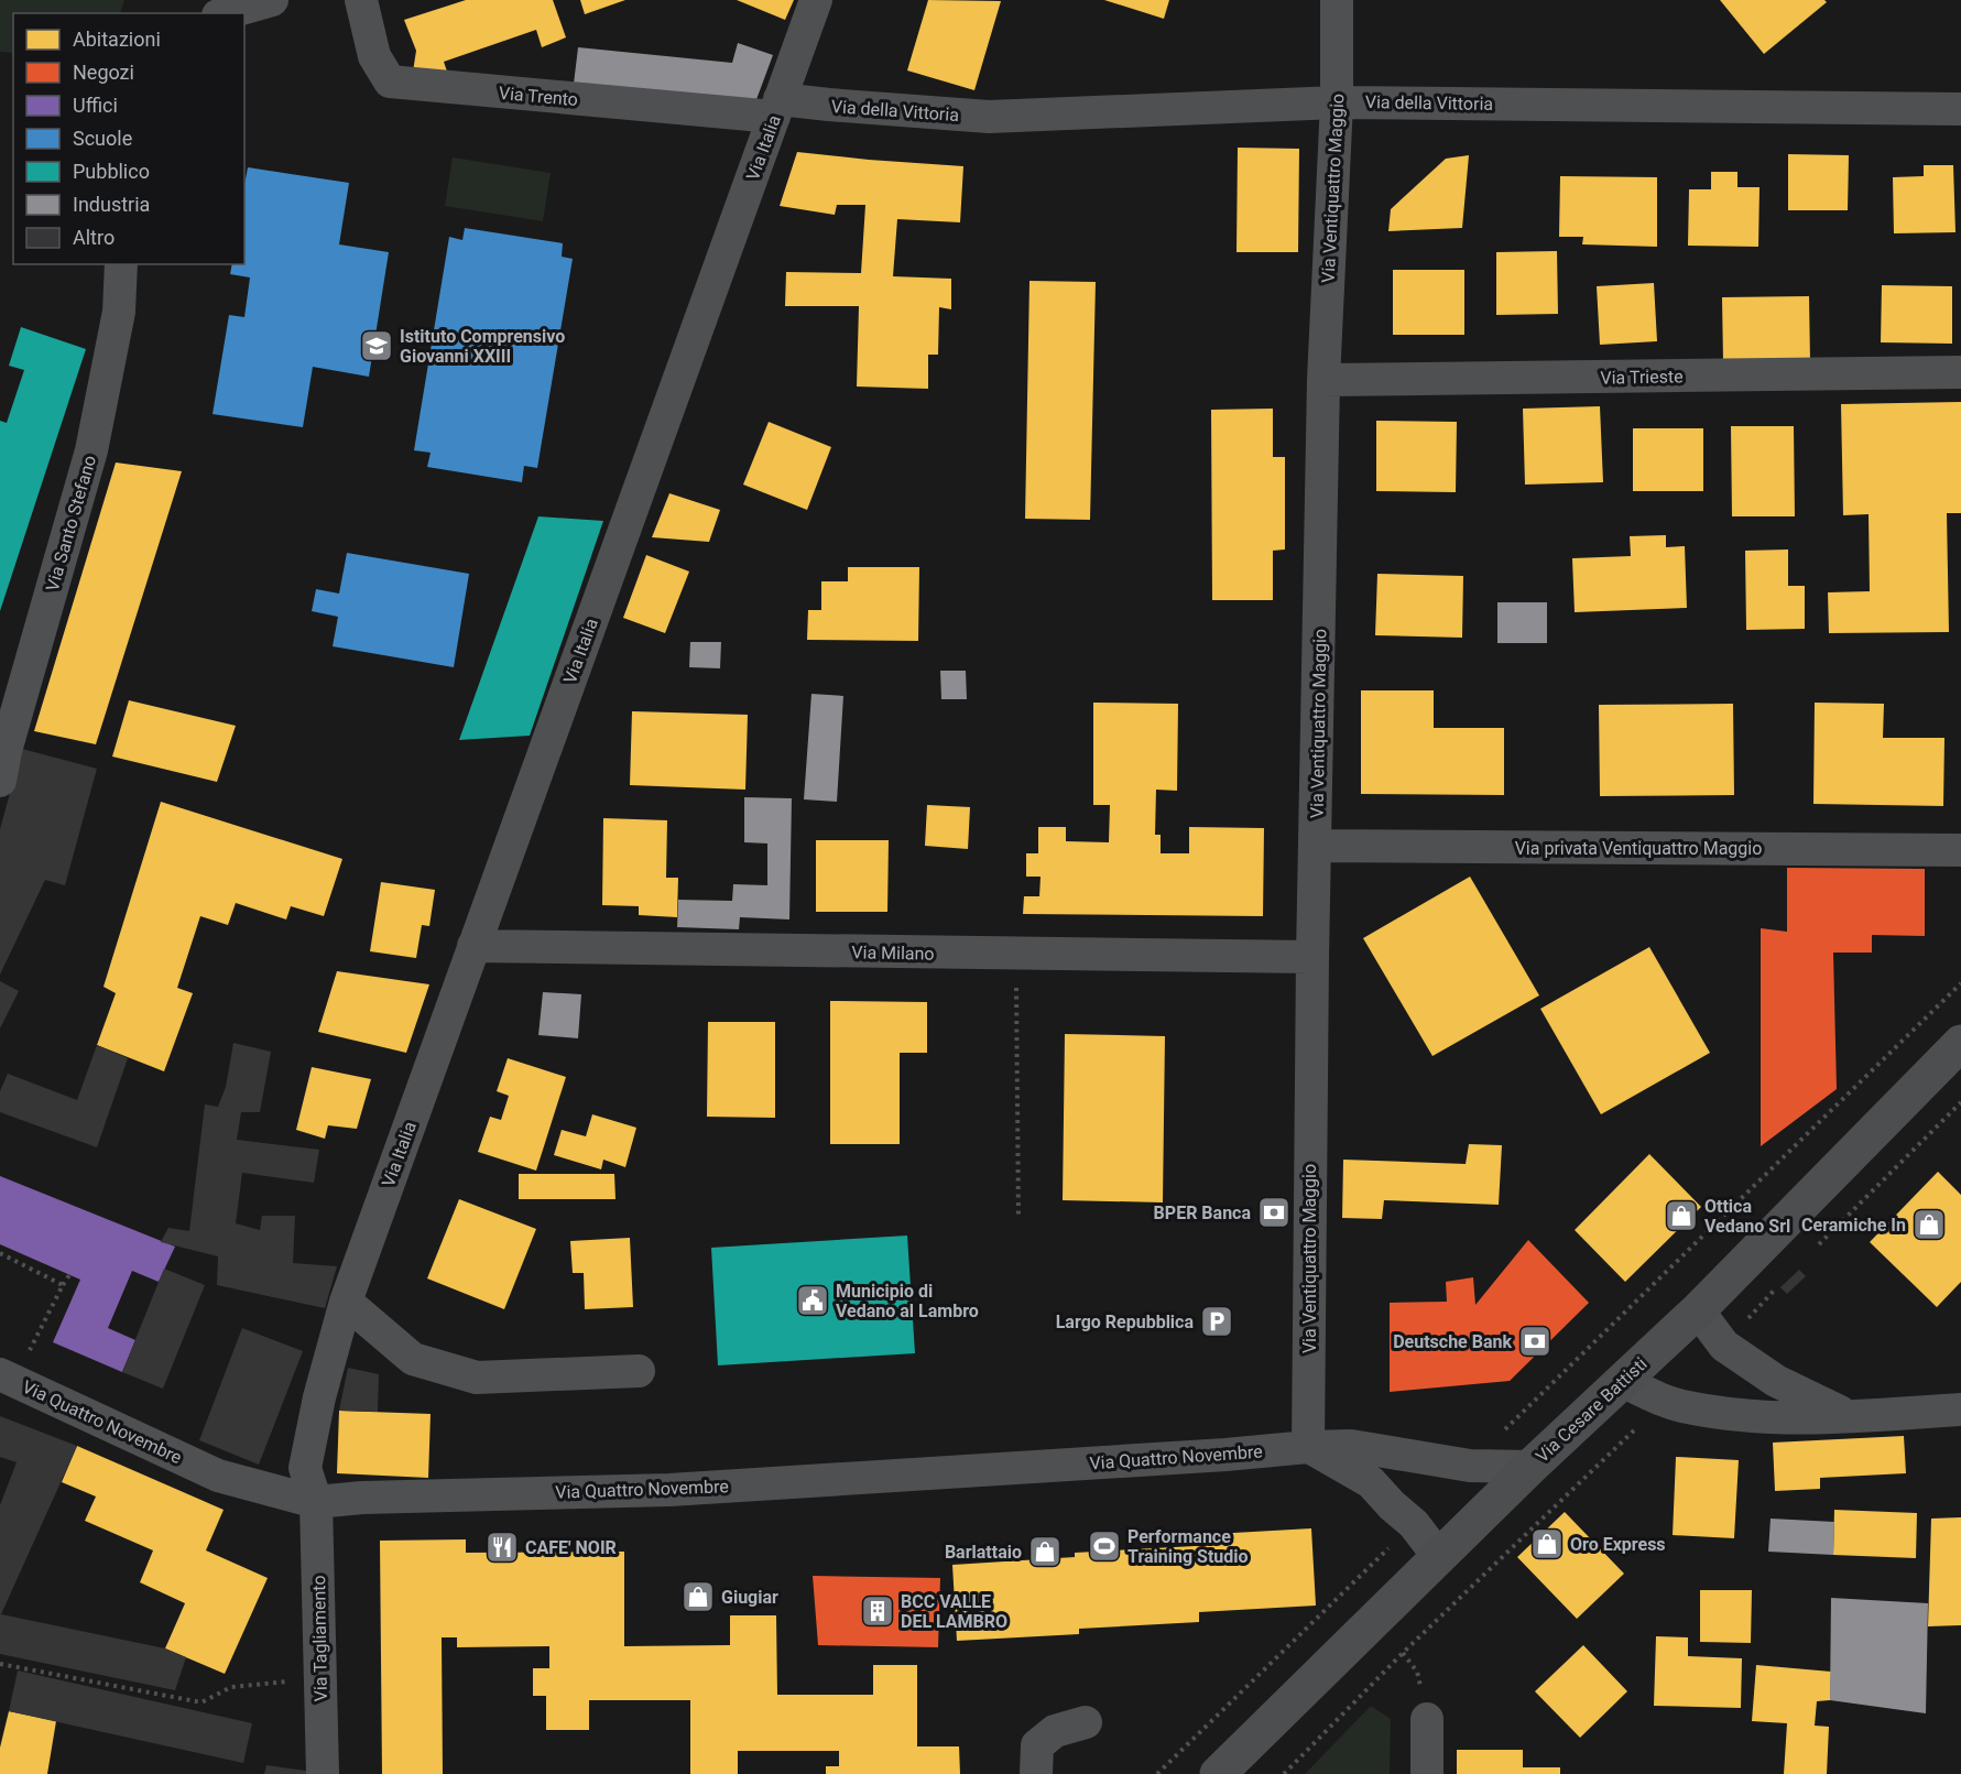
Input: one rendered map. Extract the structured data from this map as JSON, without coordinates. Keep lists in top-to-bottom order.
{
  "streets": {
    "main road": ["Via Cesare Battisti"],
    "street": [
      "Via Trento",
      "Via della Vittoria",
      "Via Italia",
      "Via Ventiquattro Maggio",
      "Via Trieste",
      "Via Santo Stefano",
      "Via privata Ventiquattro Maggio",
      "Via Milano",
      "Via Quattro Novembre",
      "Via Tagliamento"
    ]
  },
  "crossings": [
    ["Via Trento", "Via della Vittoria"],
    ["Via Trento", "Via Italia"],
    ["Via della Vittoria", "Via Italia"],
    ["Via della Vittoria", "Via Ventiquattro Maggio"],
    ["Via Italia", "Via Milano"],
    ["Via Italia", "Via Quattro Novembre"],
    ["Via Italia", "Via Tagliamento"],
    ["Via Ventiquattro Maggio", "Via Trieste"],
    ["Via Ventiquattro Maggio", "Via privata Ventiquattro Maggio"],
    ["Via Ventiquattro Maggio", "Via Milano"],
    ["Via Ventiquattro Maggio", "Via Quattro Novembre"],
    ["Via Cesare Battisti", "Via Quattro Novembre"],
    ["Via Quattro Novembre", "Via Tagliamento"]
  ],
  "places": {
    "school or university": ["Istituto Comprensivo Giovanni XXIII"],
    "bank": ["BPER Banca", "Deutsche Bank"],
    "shop": [
      "Ottica Vedano Srl",
      "Ceramiche In",
      "Oro Express",
      "Barlattaio",
      "Giugiar"
    ],
    "public building": ["Municipio di Vedano al Lambro"],
    "parking": ["Largo Repubblica"],
    "sports": ["Performance Training Studio"],
    "restaurant": ["CAFE' NOIR"],
    "building": ["BCC VALLE DEL LAMBRO"]
  },
  "legend": [
    "Abitazioni",
    "Negozi",
    "Uffici",
    "Scuole",
    "Pubblico",
    "Industria",
    "Altro"
  ]
}
